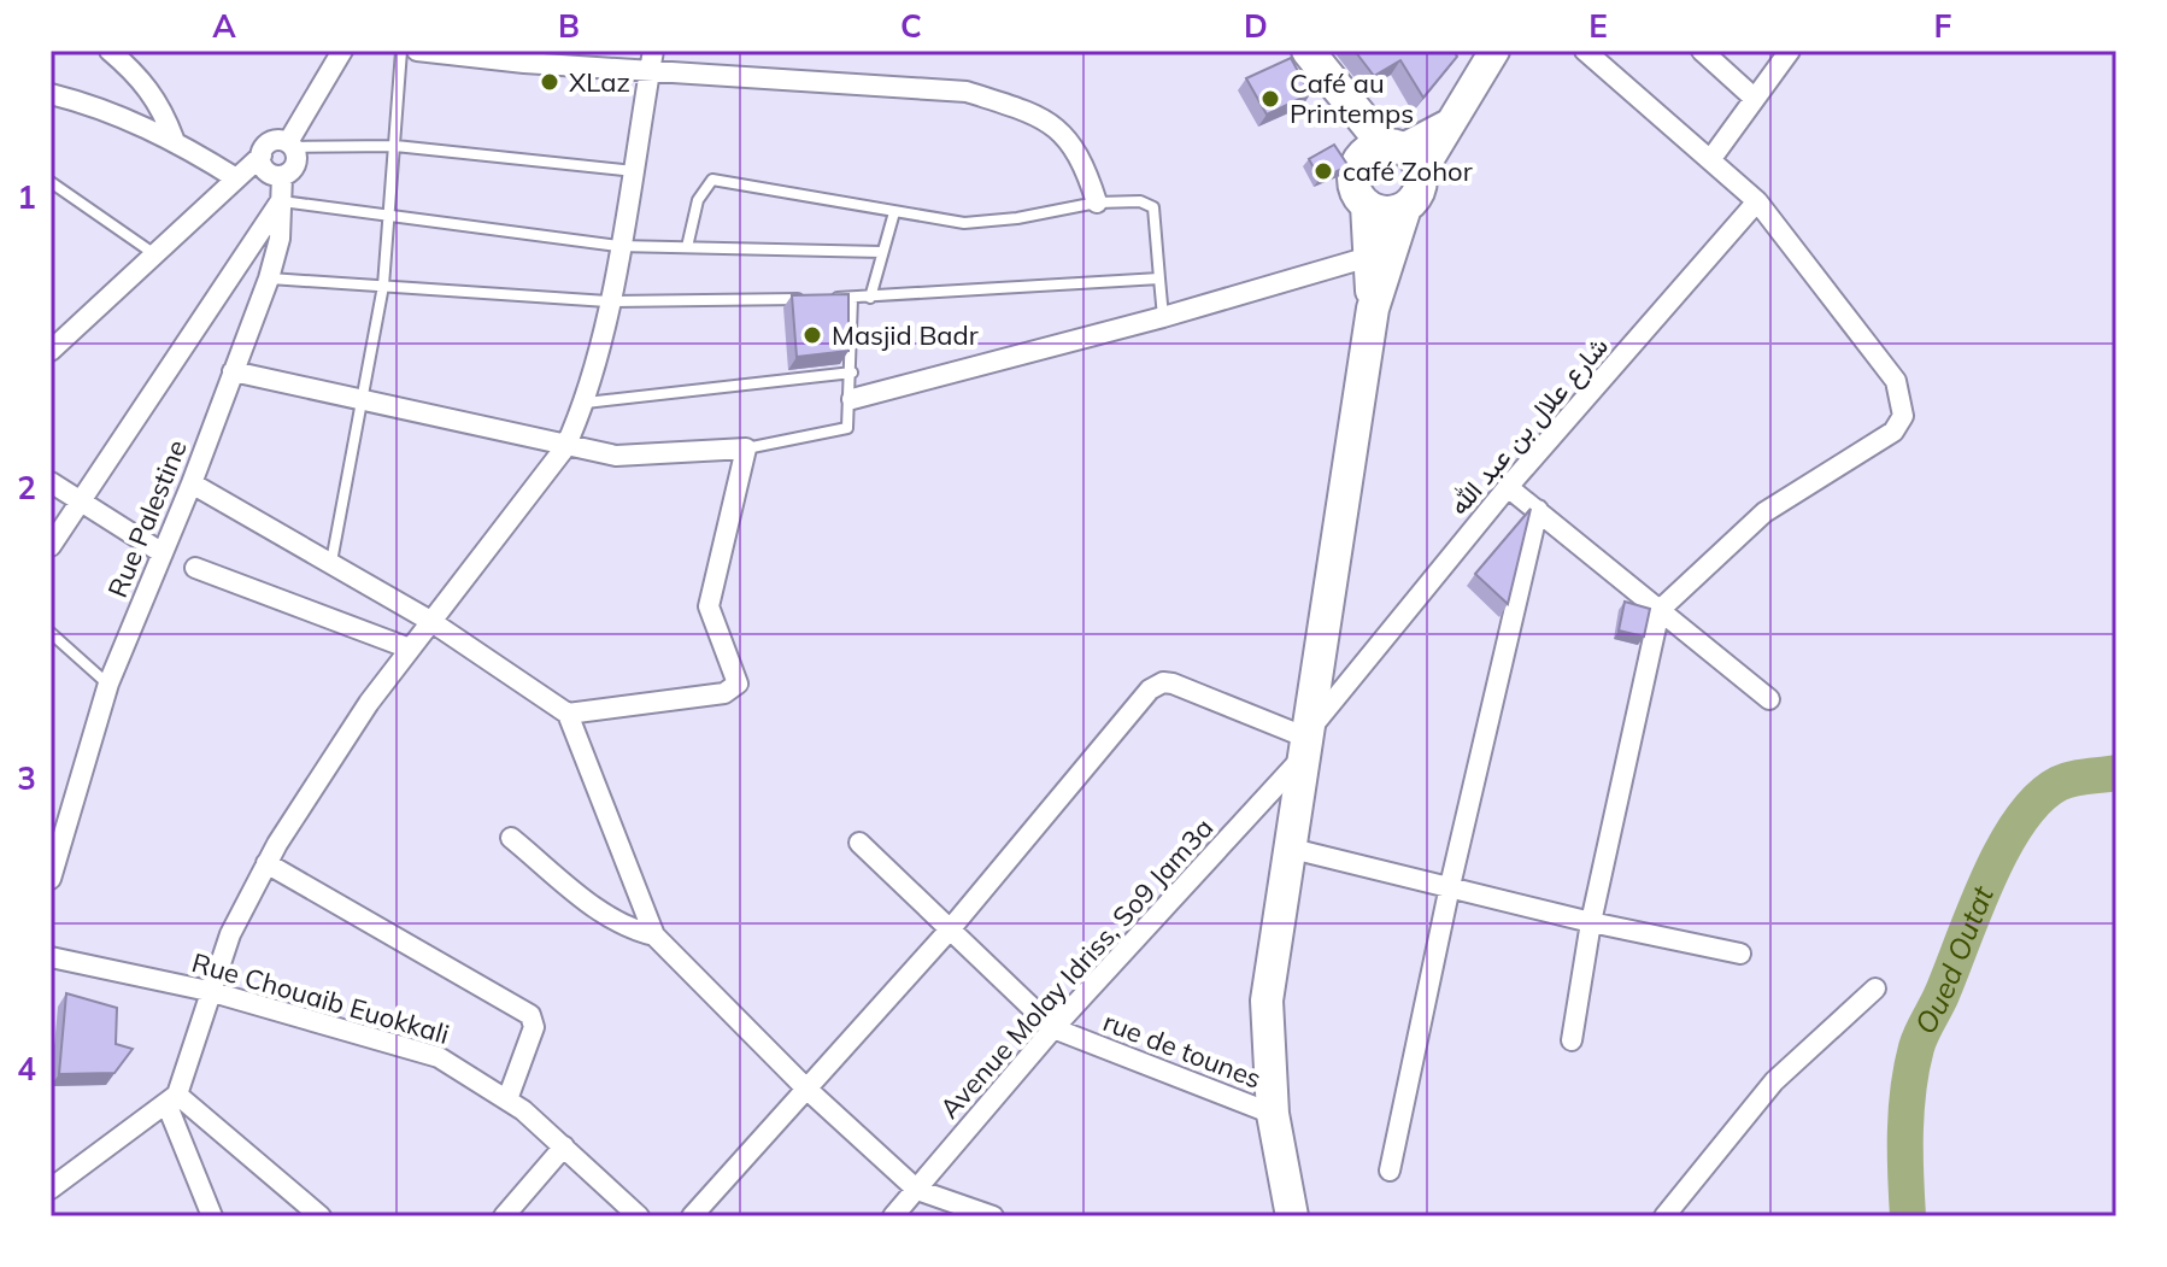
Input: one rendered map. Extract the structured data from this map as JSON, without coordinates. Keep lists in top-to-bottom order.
{
  "streets": {
    "street": [
      "شارع علال بن عبد الله",
      "Rue Palestine",
      "Avenue Molay Idriss, So9 Jam3a",
      "Rue Chouaib Euokkali",
      "rue de tounes"
    ]
  },
  "crossings": [
    ["شارع علال بن عبد الله", "Avenue Molay Idriss, So9 Jam3a"],
    ["Avenue Molay Idriss, So9 Jam3a", "rue de tounes"]
  ],
  "water": ["Oued Outat"],
  "places": [
    "XLaz",
    "Café au Printemps",
    "café Zohor",
    "Masjid Badr"
  ],
  "grid": {
    "columns": [
      "A",
      "B",
      "C",
      "D",
      "E",
      "F"
    ],
    "rows": [
      "1",
      "2",
      "3",
      "4"
    ]
  }
}
